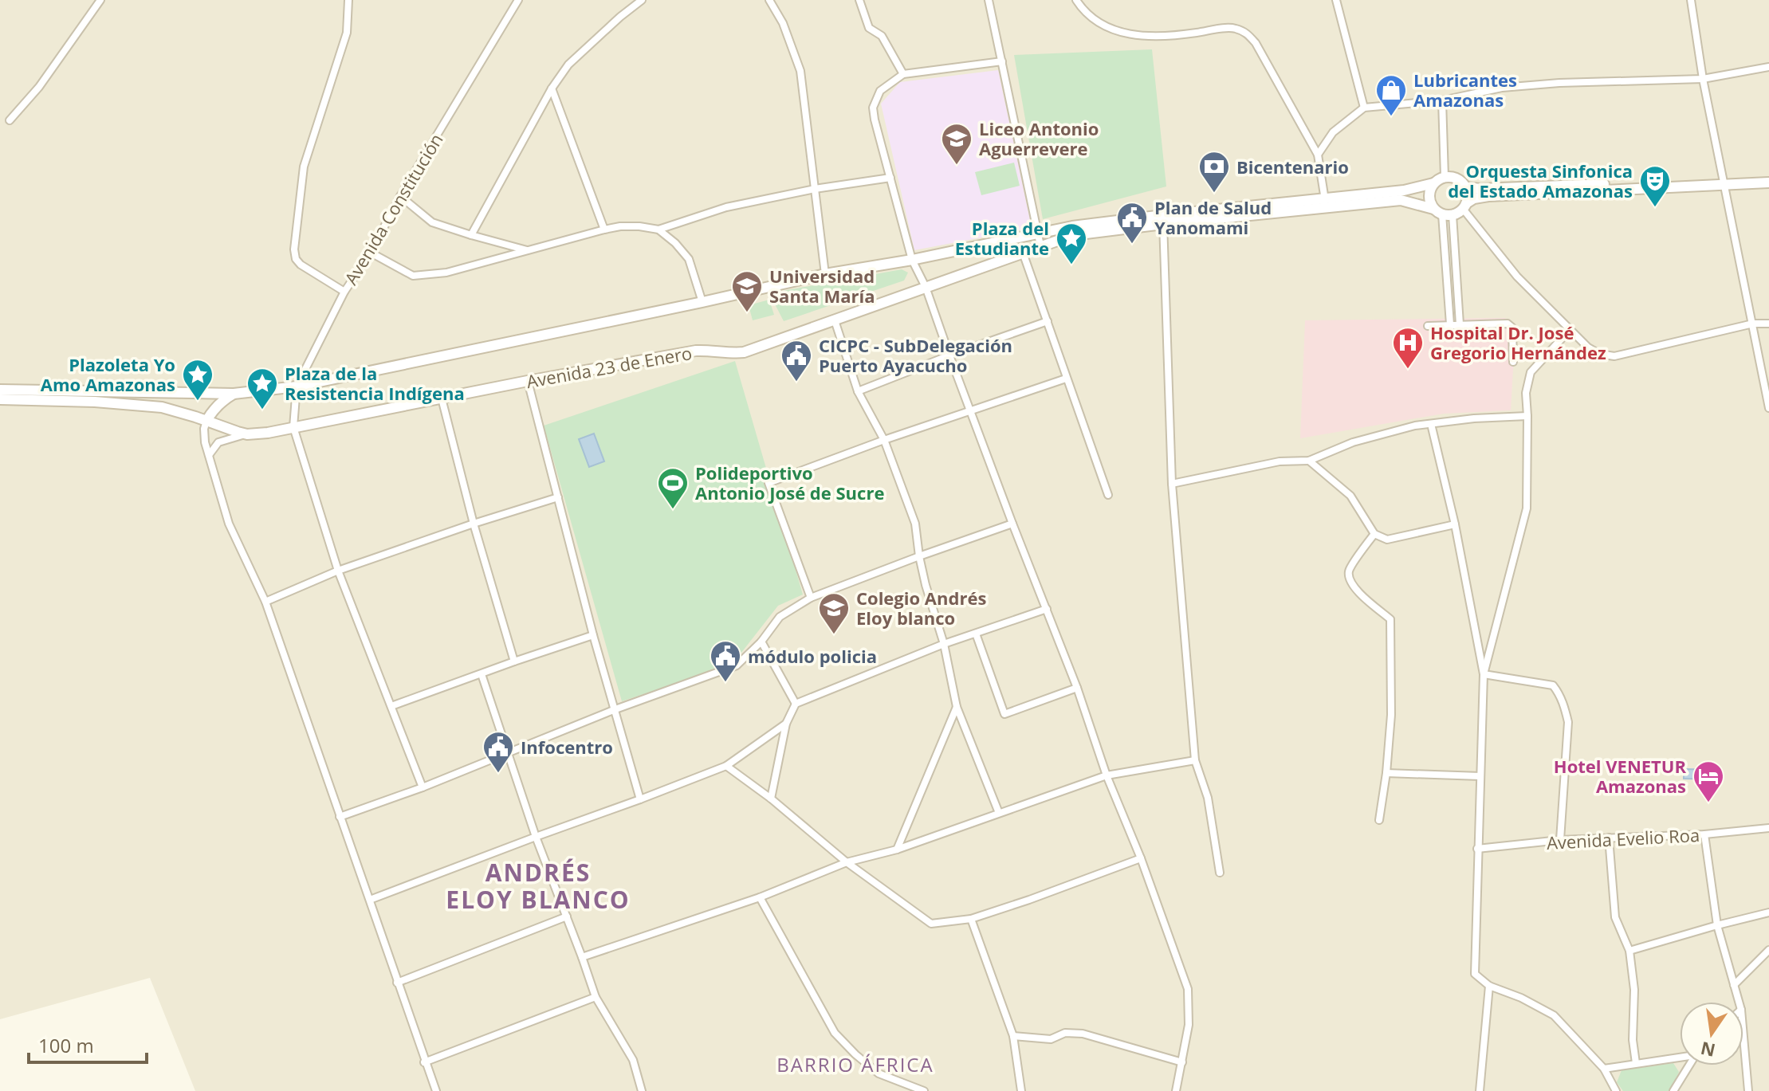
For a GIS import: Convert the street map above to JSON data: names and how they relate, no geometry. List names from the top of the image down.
{
  "streets": {
    "main road": ["Avenida 23 de Enero"],
    "street": ["Avenida Constitución", "Avenida Evelio Roa"]
  },
  "crossings": [
    ["Avenida Constitución", "Avenida 23 de Enero"]
  ],
  "districts": ["ANDRÉS ELOY BLANCO", "BARRIO ÁFRICA"],
  "places": {
    "shop": ["Lubricantes Amazonas"],
    "school or university": ["Liceo Antonio Aguerrevere", "Universidad Santa María", "Colegio Andrés Eloy blanco"],
    "bank": ["Bicentenario"],
    "theatre": ["Orquesta Sinfonica del Estado Amazonas"],
    "public building": [
      "Plan de Salud Yanomami",
      "CICPC - SubDelegación Puerto Ayacucho",
      "módulo policia",
      "Infocentro"
    ],
    "place": ["Plaza del Estudiante", "Plazoleta Yo Amo Amazonas", "Plaza de la Resistencia Indígena"],
    "hospital": ["Hospital Dr. José Gregorio Hernández"],
    "sports": ["Polideportivo Antonio José de Sucre"],
    "hotel": ["Hotel VENETUR Amazonas"]
  },
  "scale_bar": "100 m",
  "north": "bottom"
}
